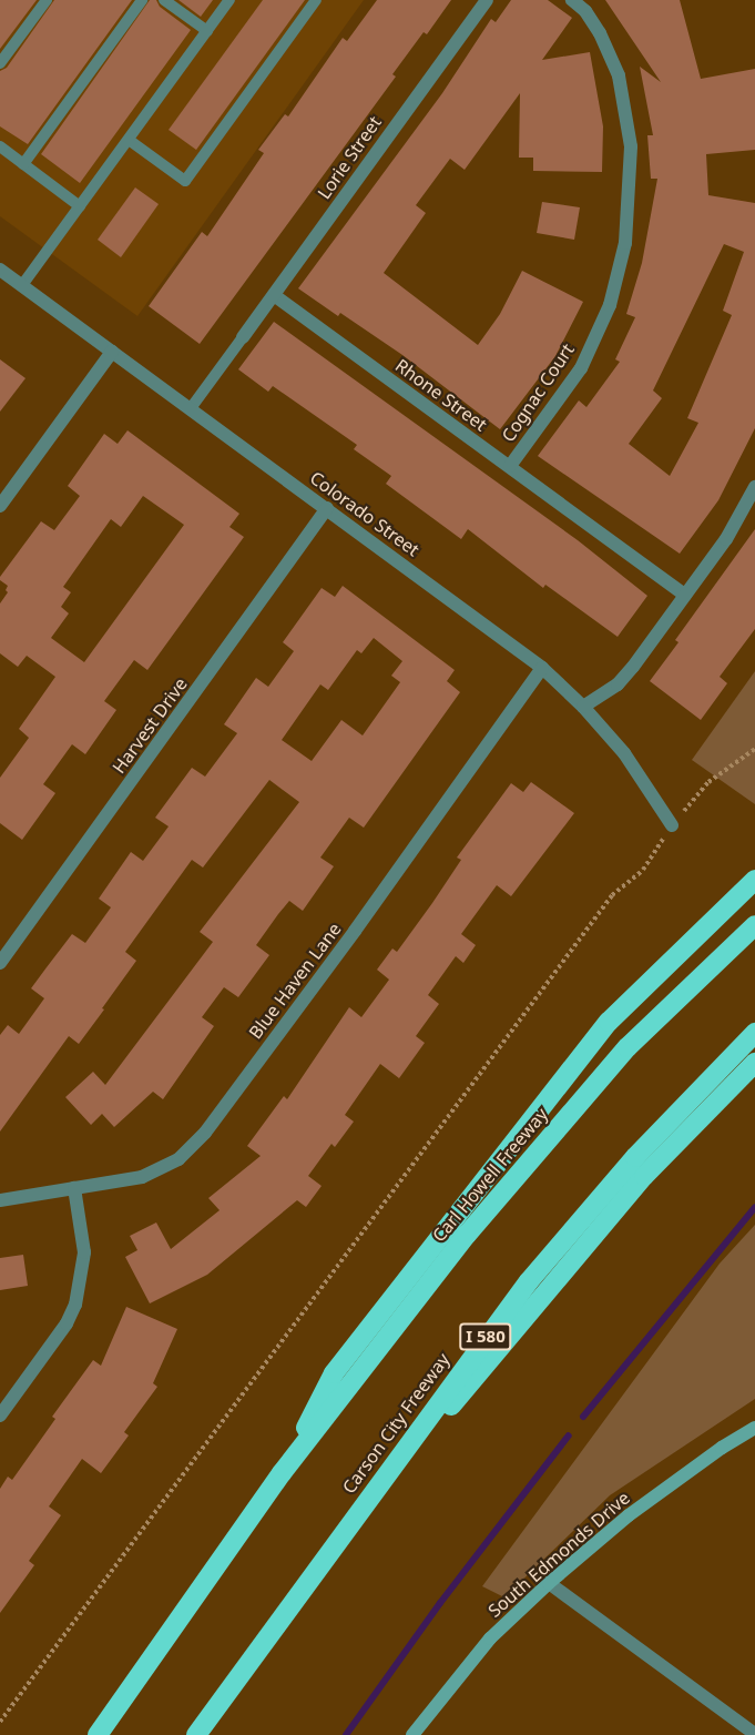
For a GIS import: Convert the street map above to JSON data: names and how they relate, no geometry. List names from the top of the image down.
{
  "streets": {
    "highway": ["Carl Howell Freeway", "I 580", "Carson City Freeway"],
    "street": [
      "Lorie Street",
      "Cognac Court",
      "Rhone Street",
      "Colorado Street",
      "Harvest Drive",
      "Blue Haven Lane",
      "South Edmonds Drive"
    ]
  },
  "crossings": [
    ["Lorie Street", "Rhone Street"],
    ["Cognac Court", "Rhone Street"],
    ["Colorado Street", "Harvest Drive"],
    ["Colorado Street", "Blue Haven Lane"]
  ]
}
